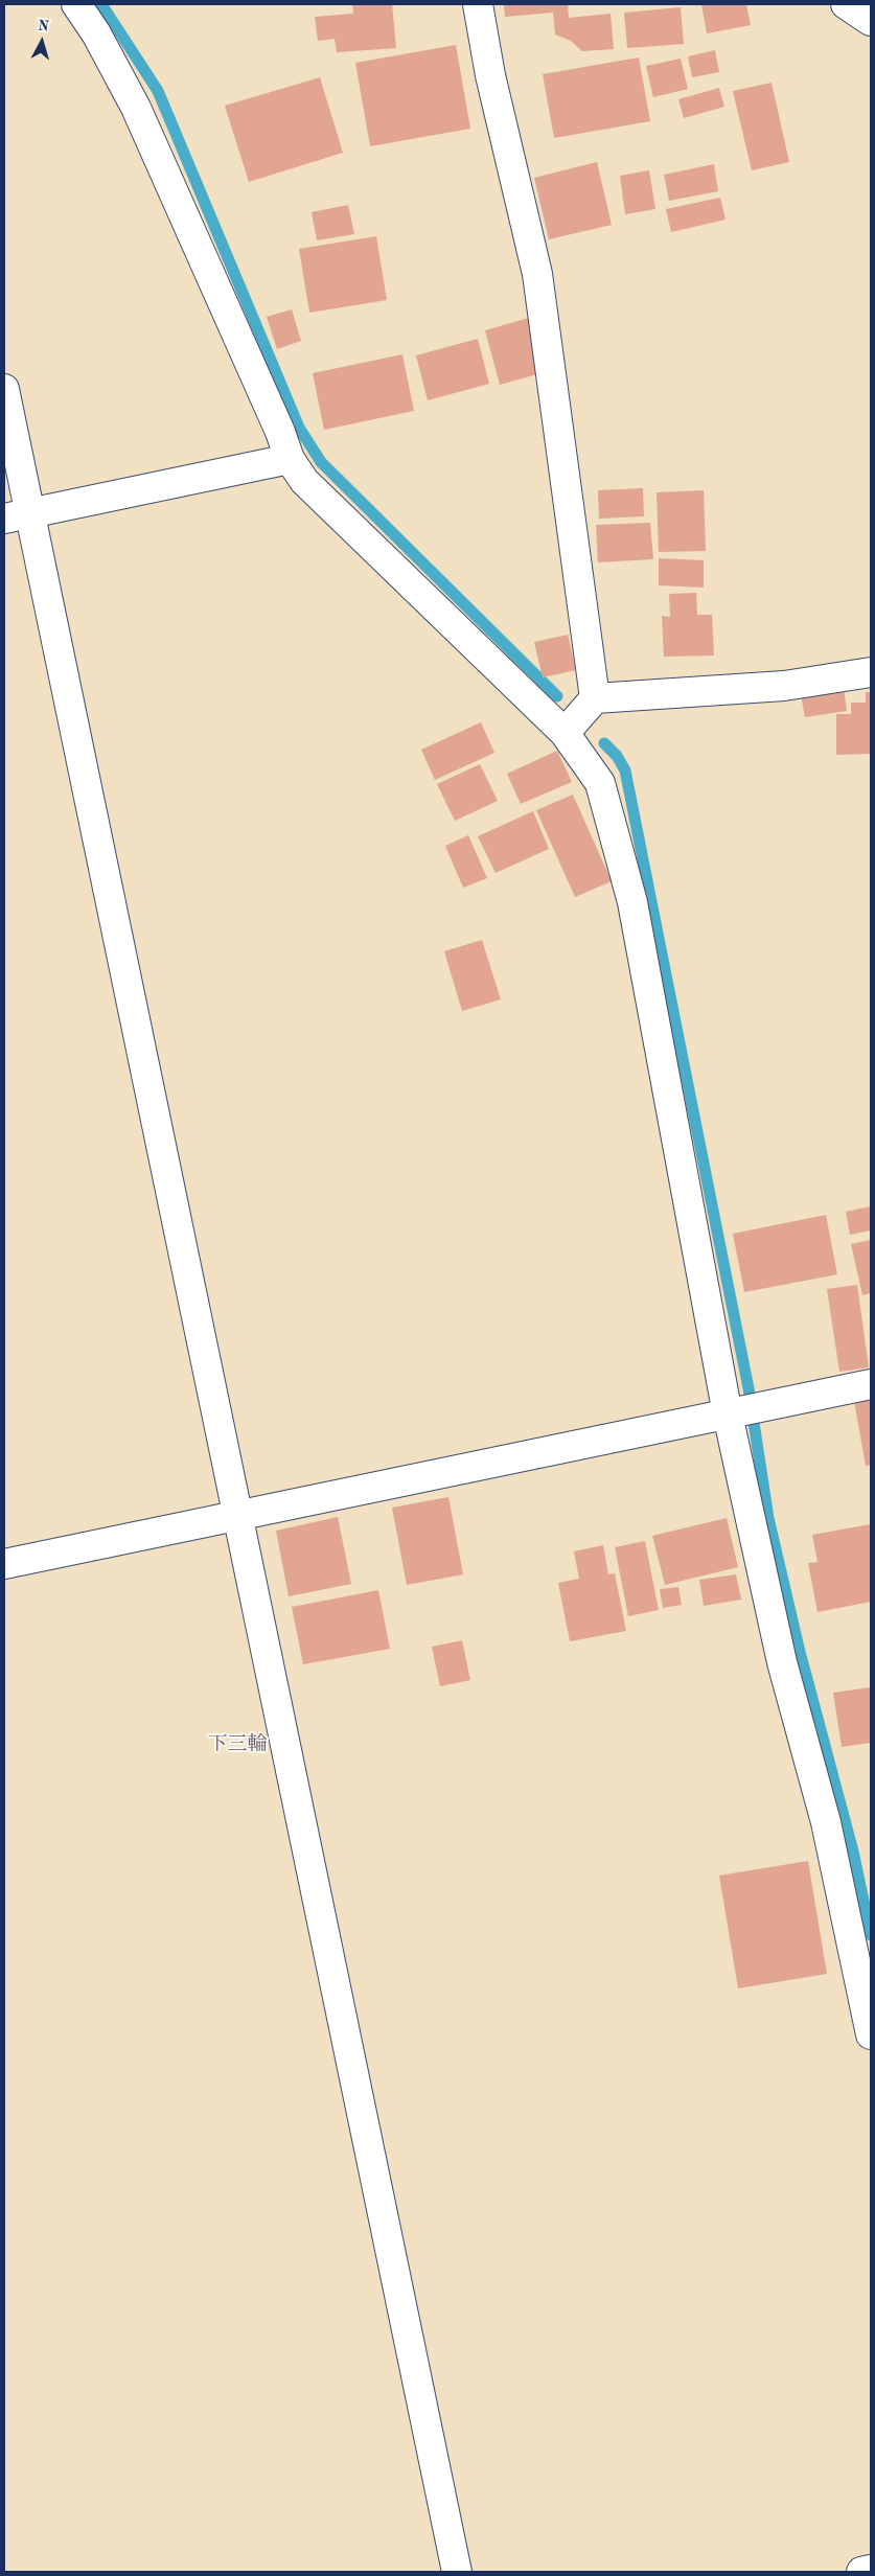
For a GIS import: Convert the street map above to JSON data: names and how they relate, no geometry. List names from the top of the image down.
{
  "districts": ["下三輪"],
  "north": "top"
}
